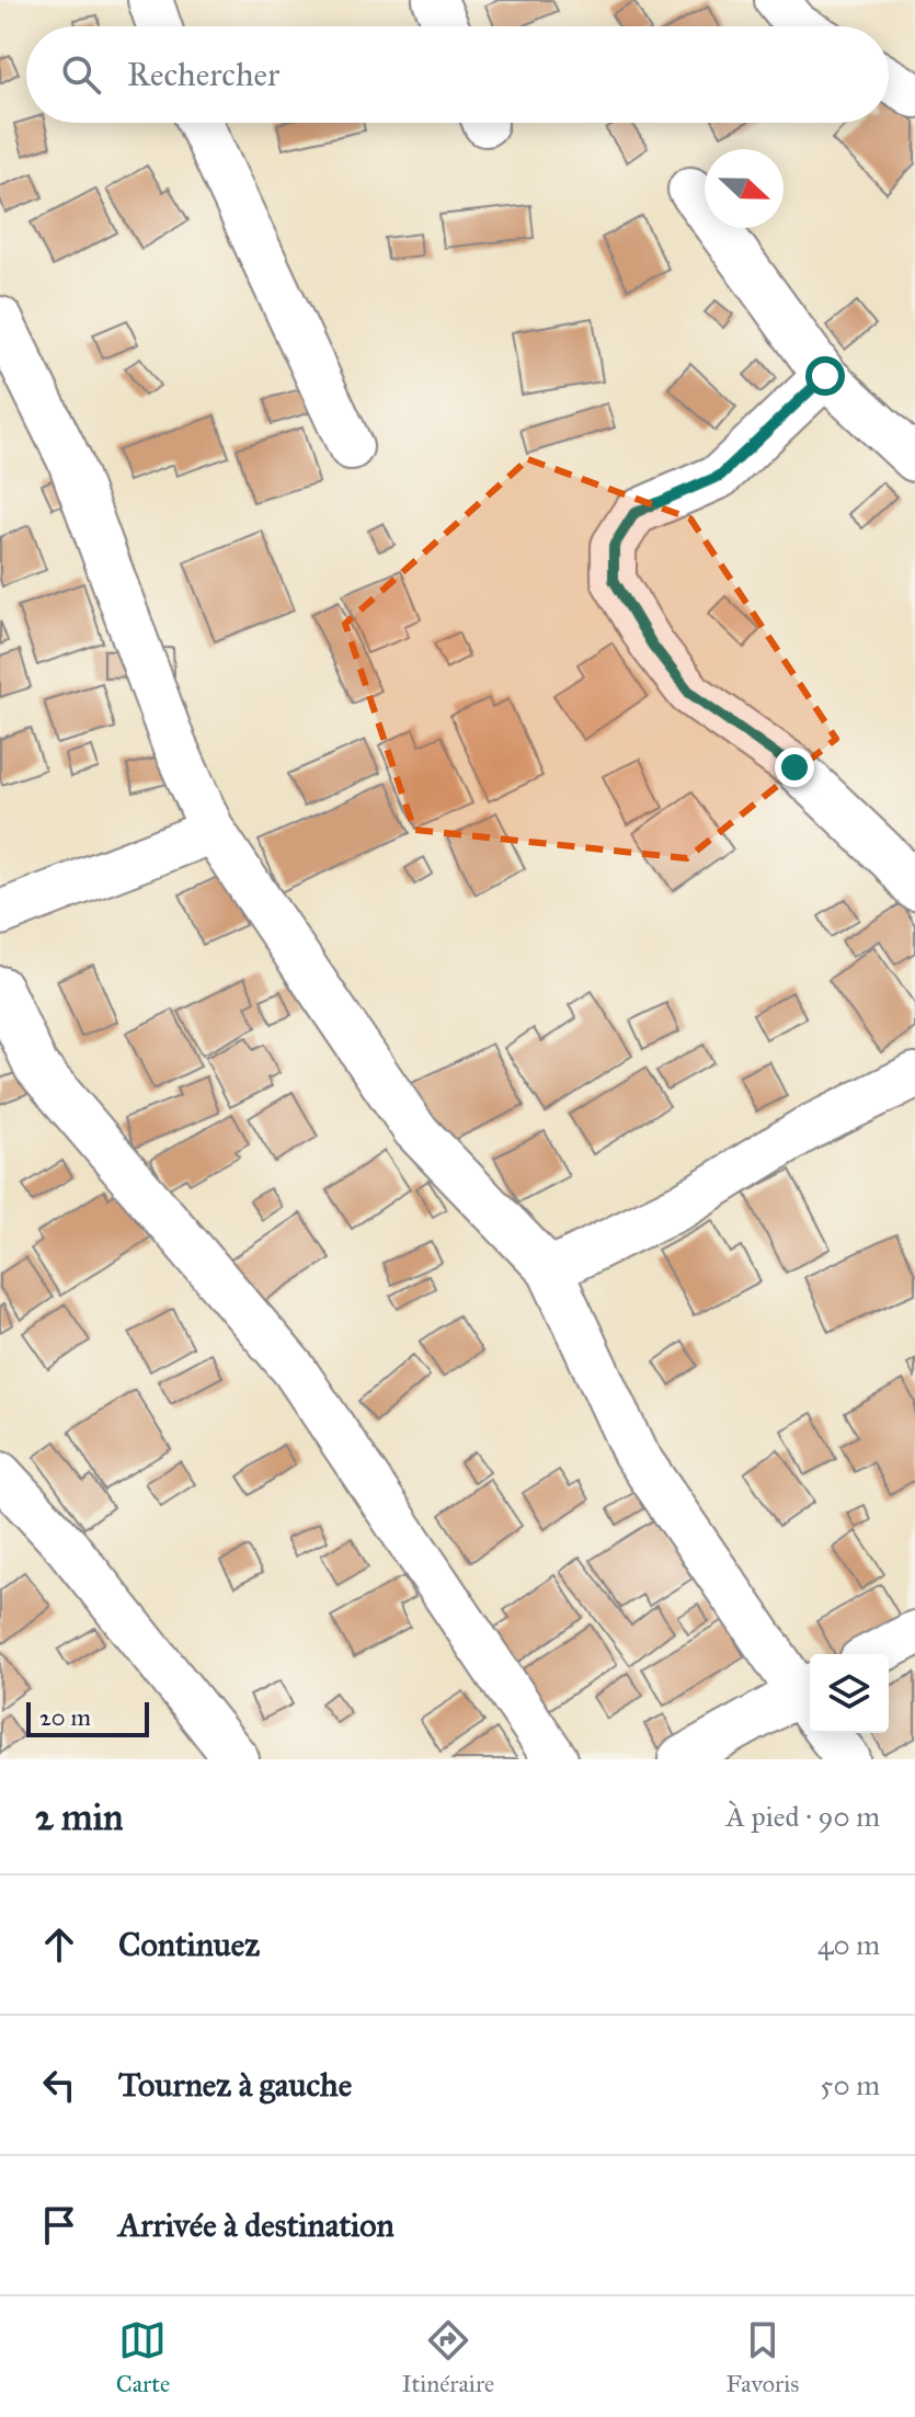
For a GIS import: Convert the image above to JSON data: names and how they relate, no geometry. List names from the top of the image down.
{
  "scale_bar": "20 m",
  "north": "right",
  "page": {
    "search": "Rechercher",
    "scale": "20 m",
    "heading": ["2 min", "À pied · 90 m"],
    "list": [
      ["Continuez", "40 m"],
      ["Tournez à gauche", "50 m"],
      "Arrivée à destination"
    ],
    "nav": ["Carte", "Itinéraire", "Favoris"]
  }
}
